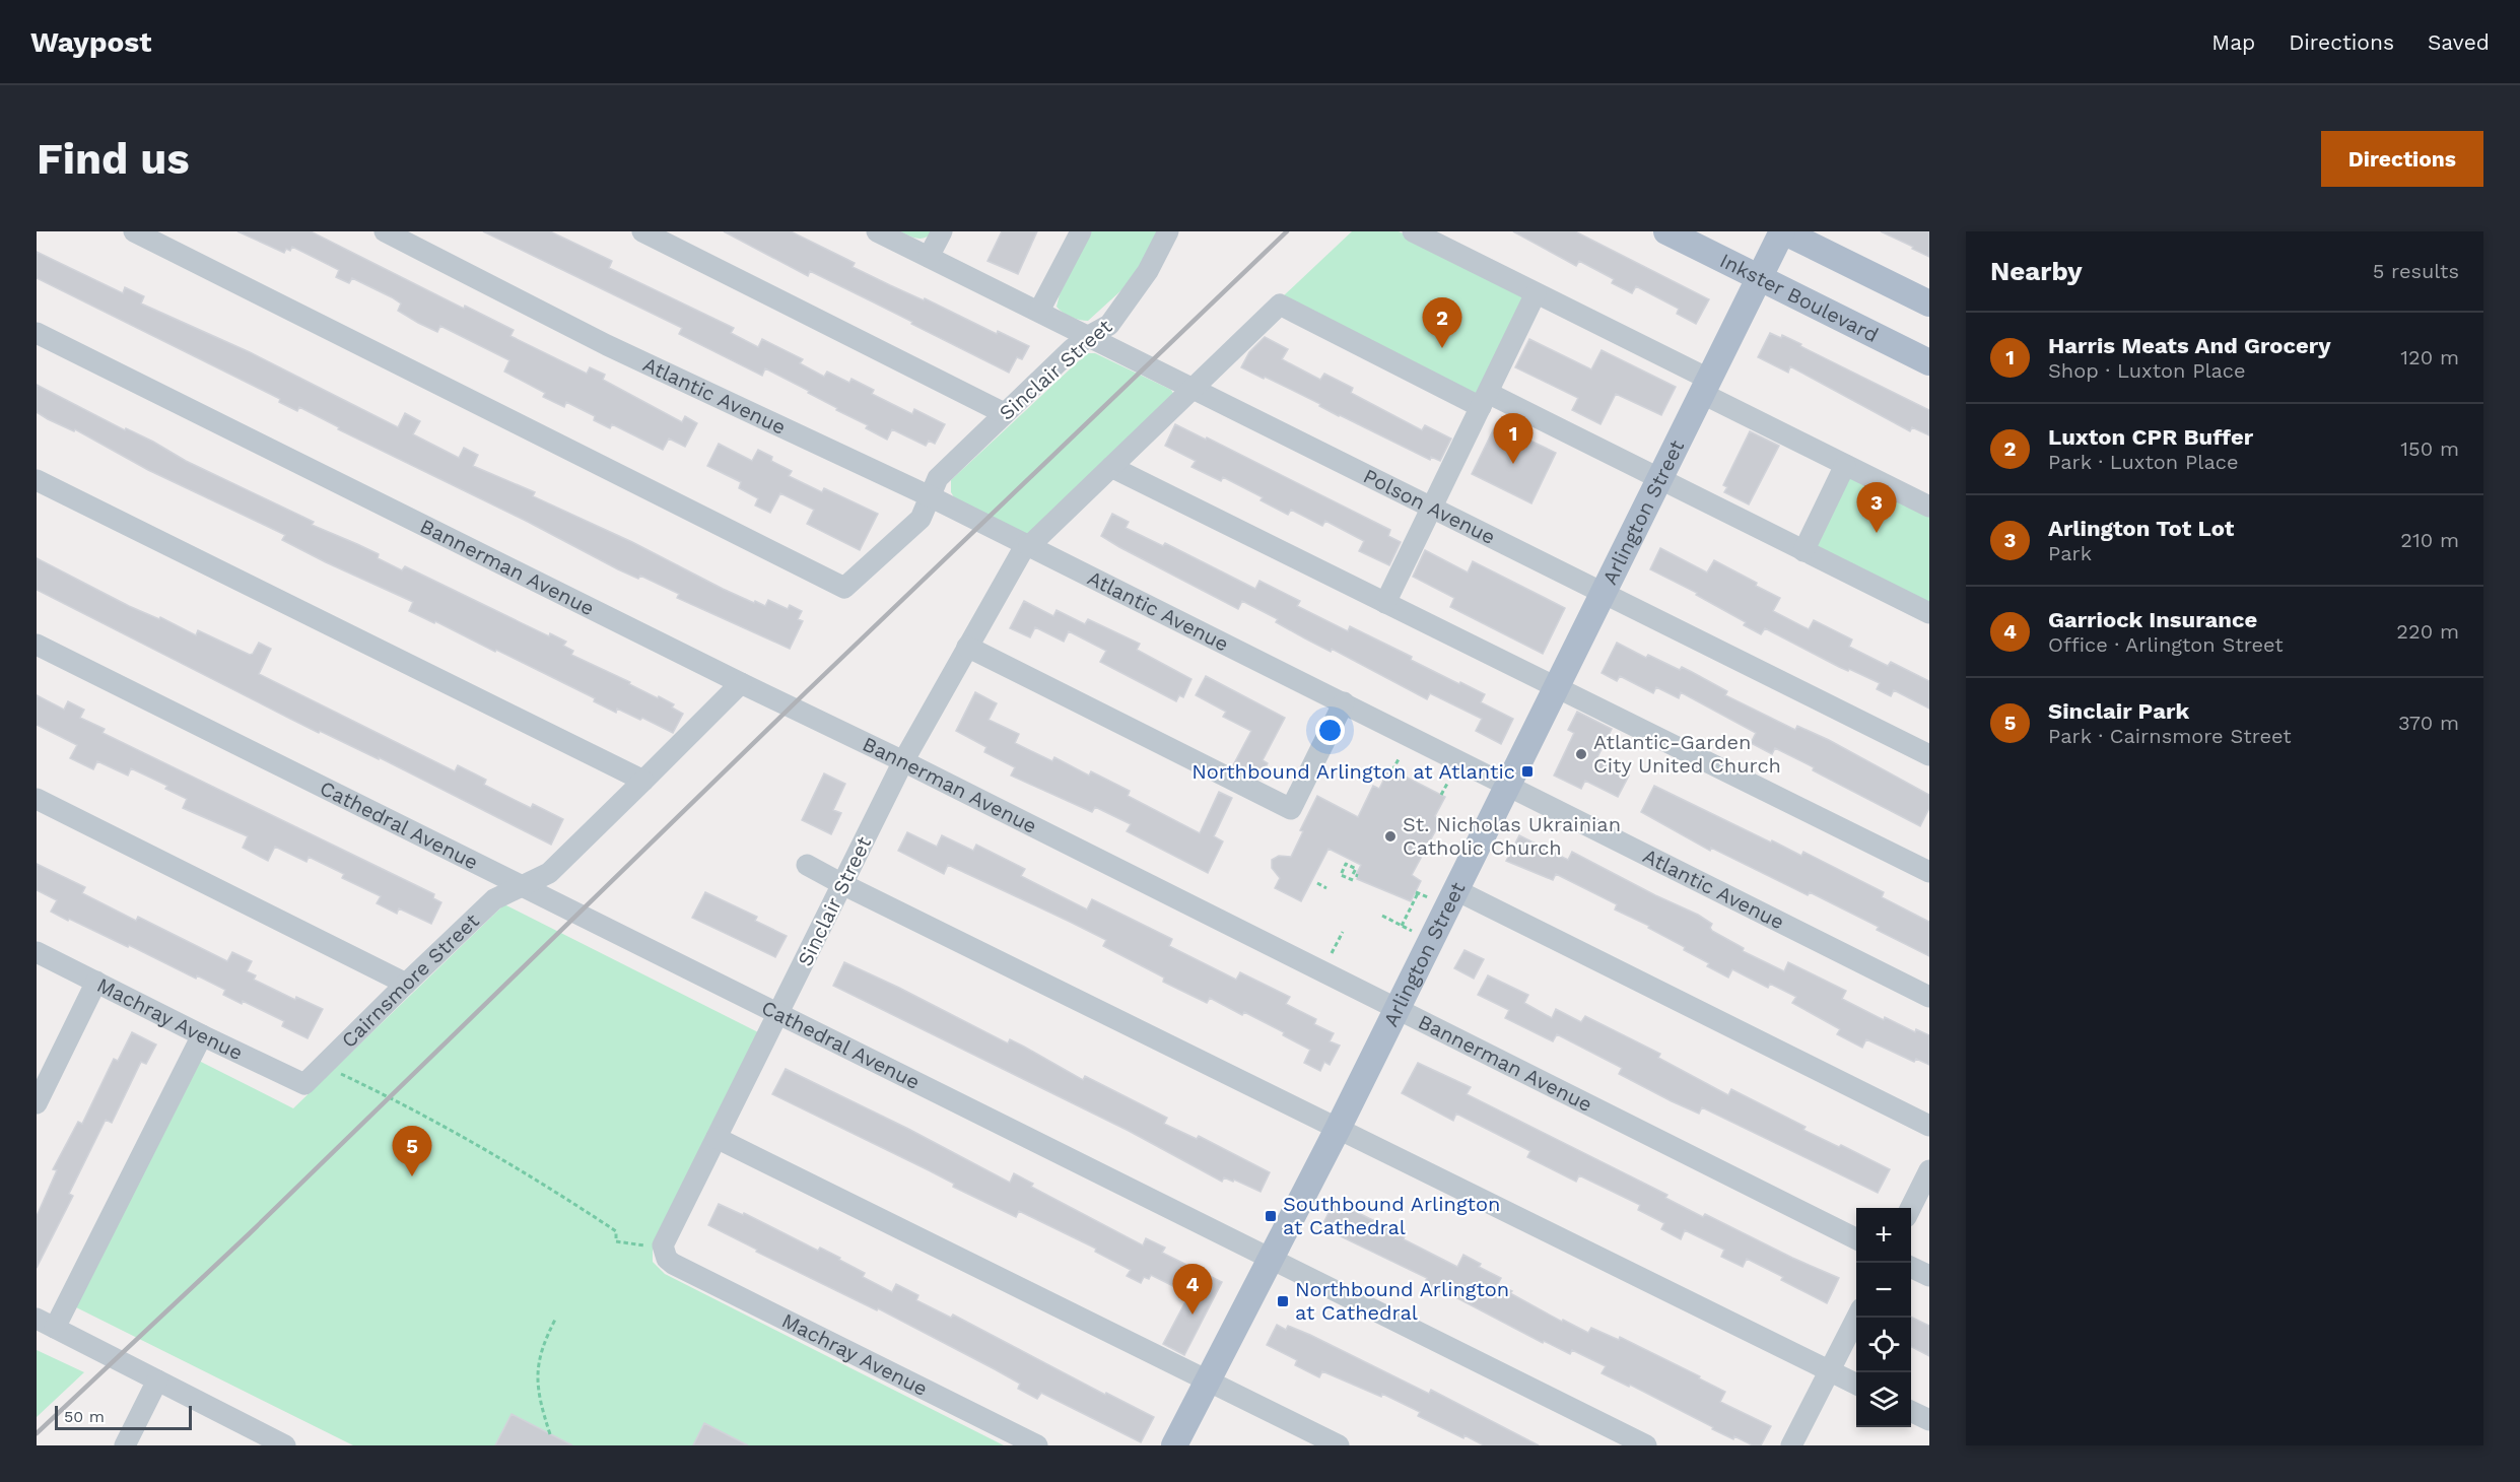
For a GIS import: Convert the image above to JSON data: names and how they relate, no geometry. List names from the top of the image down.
{
  "streets": {
    "main road": ["Inkster Boulevard", "Arlington Street"],
    "street": [
      "Sinclair Street",
      "Atlantic Avenue",
      "Polson Avenue",
      "Bannerman Avenue",
      "Cathedral Avenue",
      "Cairnsmore Street",
      "Machray Avenue"
    ]
  },
  "crossings": [
    ["Inkster Boulevard", "Arlington Street"],
    ["Sinclair Street", "Atlantic Avenue"],
    ["Sinclair Street", "Polson Avenue"],
    ["Sinclair Street", "Bannerman Avenue"],
    ["Sinclair Street", "Cathedral Avenue"],
    ["Sinclair Street", "Machray Avenue"],
    ["Atlantic Avenue", "Arlington Street"],
    ["Polson Avenue", "Arlington Street"],
    ["Arlington Street", "Bannerman Avenue"],
    ["Arlington Street", "Cathedral Avenue"],
    ["Bannerman Avenue", "Cairnsmore Street"],
    ["Cathedral Avenue", "Cairnsmore Street"],
    ["Cairnsmore Street", "Machray Avenue"]
  ],
  "places": {
    "other": ["Atlantic-Garden City United Church", "St. Nicholas Ukrainian Catholic Church"],
    "transit": ["Northbound Arlington at Atlantic", "Southbound Arlington at Cathedral", "Northbound Arlington at Cathedral"]
  },
  "scale_bar": "50 m",
  "page": {
    "header": "Waypost",
    "nav": ["Map", "Directions", "Saved"],
    "buttons": "Directions",
    "title": "Find us",
    "heading": ["Nearby", "5 results"],
    "pins": [
      "2",
      "1",
      "3",
      "5",
      "4"
    ],
    "list": [
      {
        "mark": "1",
        "name": "Harris Meats And Grocery",
        "note": "Shop · Luxton Place",
        "value": "120 m"
      },
      {
        "mark": "2",
        "name": "Luxton CPR Buffer",
        "note": "Park · Luxton Place",
        "value": "150 m"
      },
      {
        "mark": "3",
        "name": "Arlington Tot Lot",
        "note": "Park",
        "value": "210 m"
      },
      {
        "mark": "4",
        "name": "Garriock Insurance",
        "note": "Office · Arlington Street",
        "value": "220 m"
      },
      {
        "mark": "5",
        "name": "Sinclair Park",
        "note": "Park · Cairnsmore Street",
        "value": "370 m"
      }
    ],
    "map_buttons": ["+", "−"],
    "scale": "50 m"
  }
}
